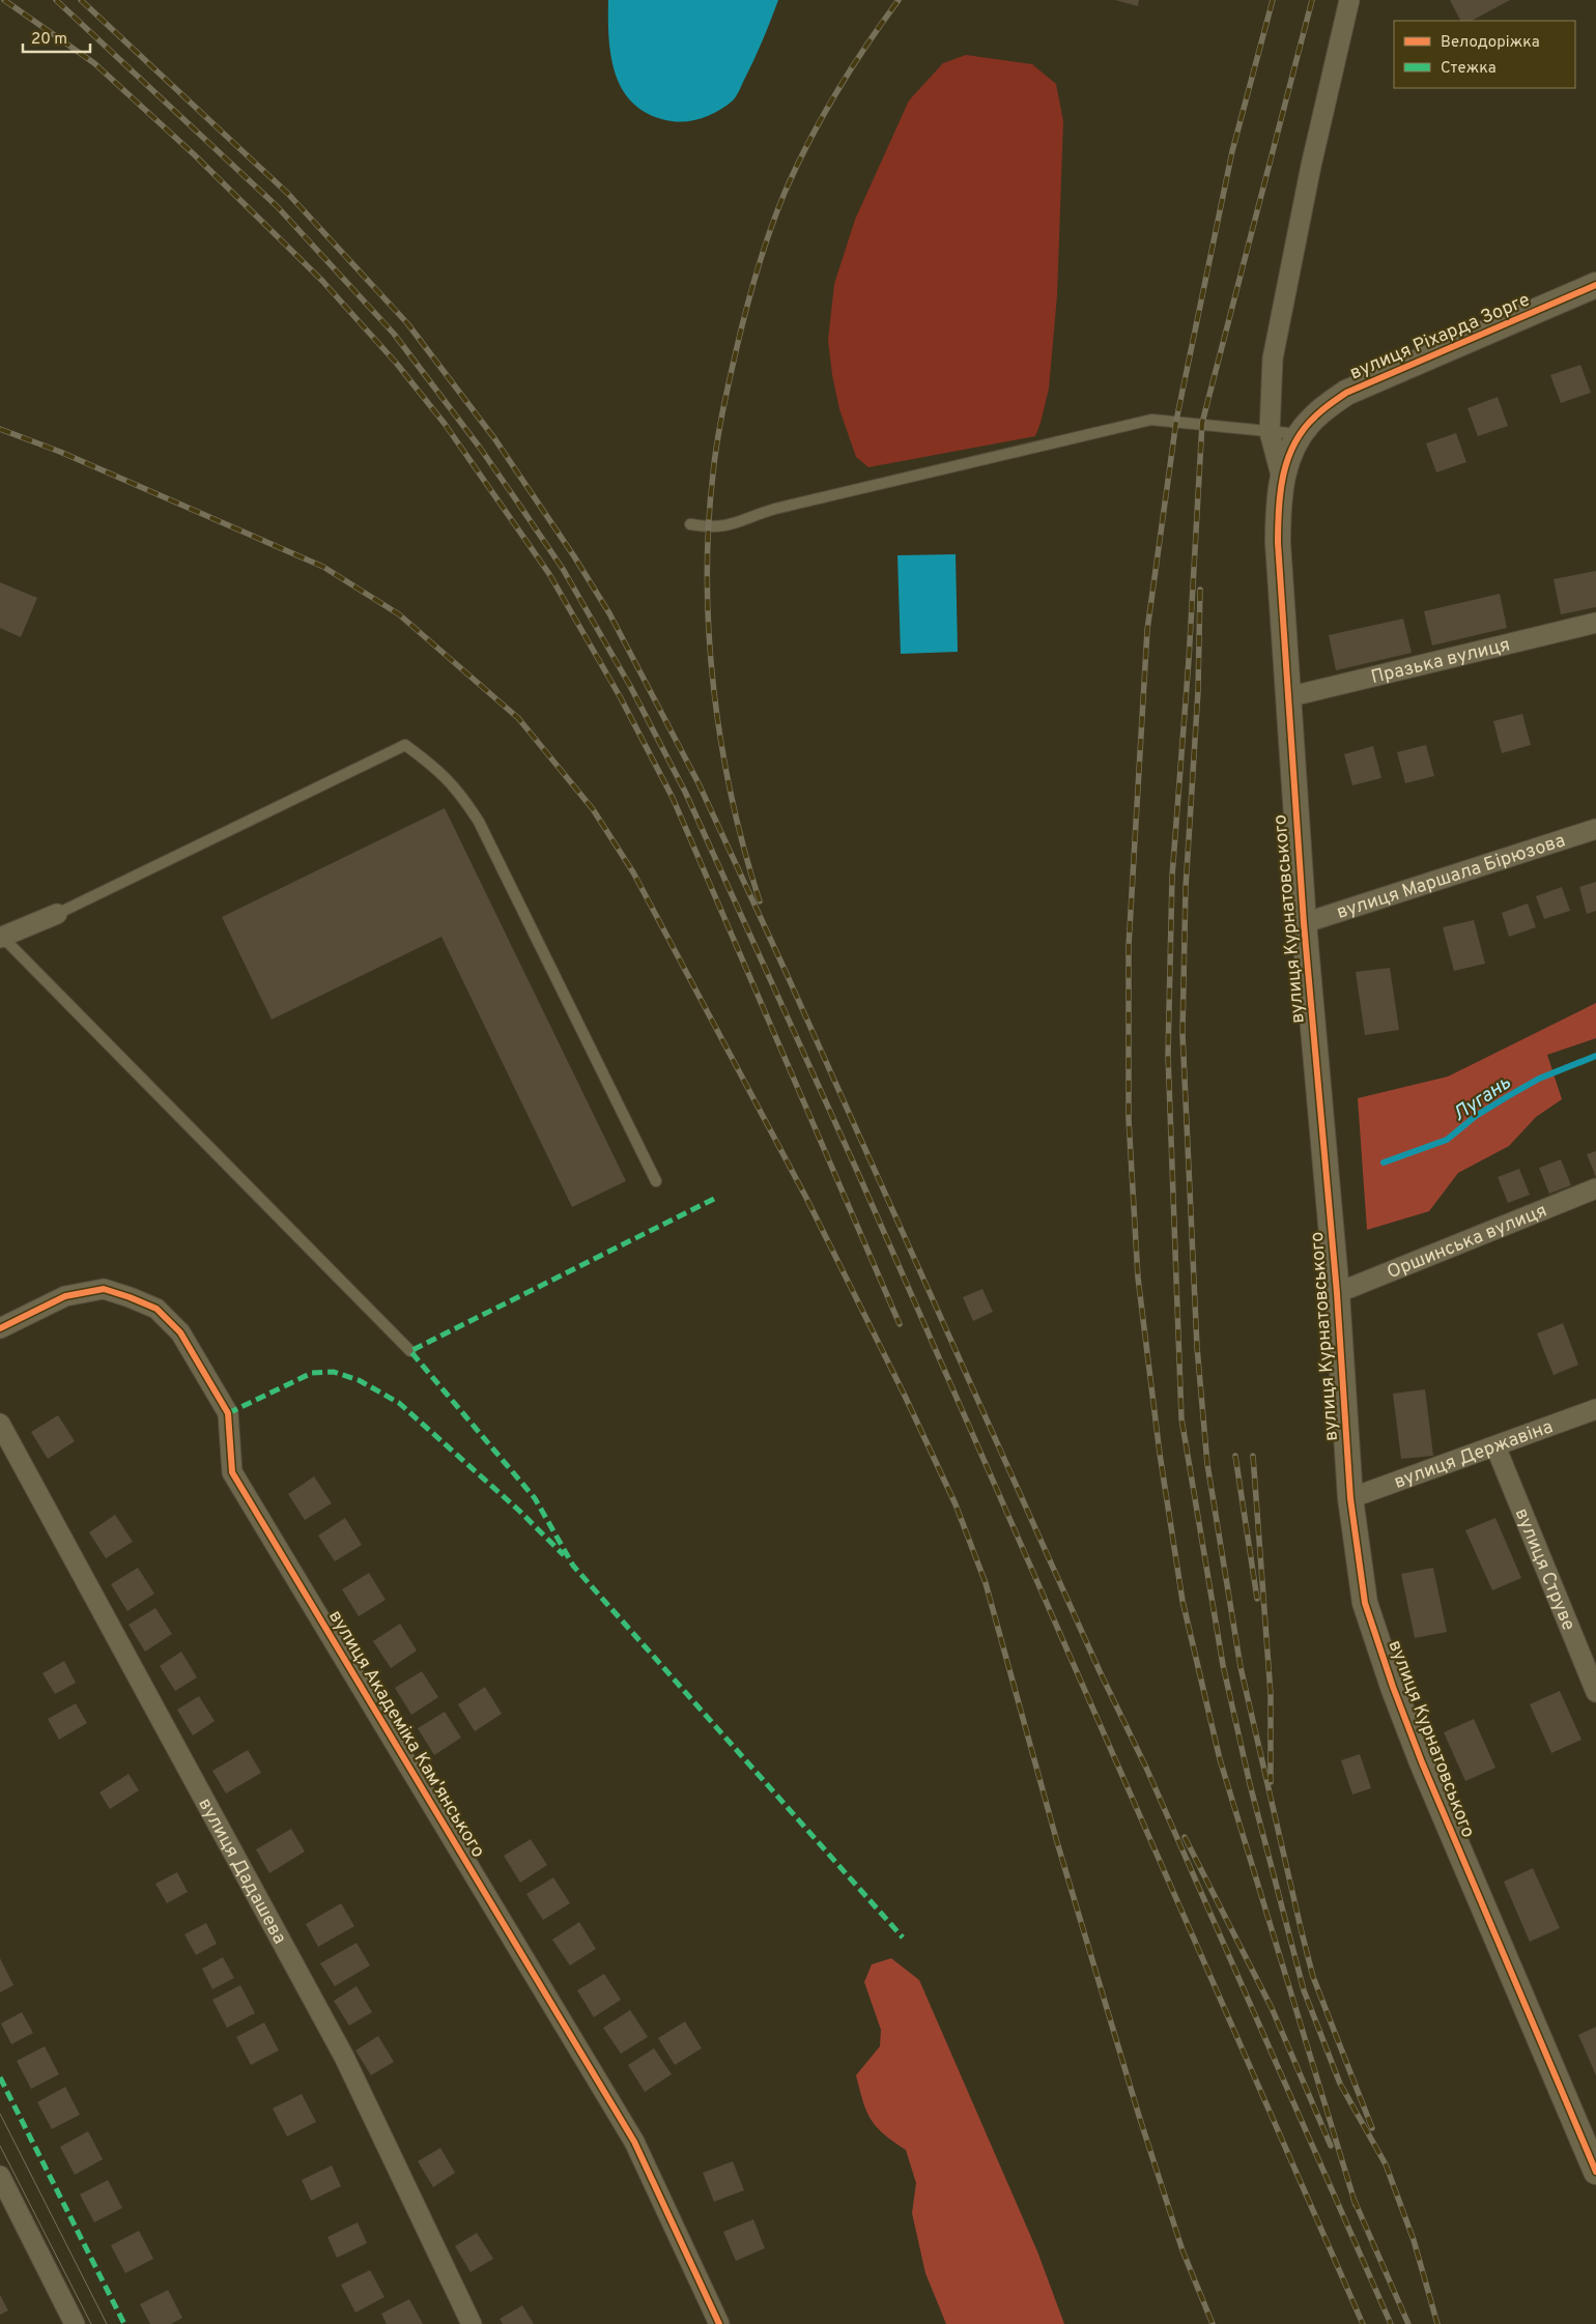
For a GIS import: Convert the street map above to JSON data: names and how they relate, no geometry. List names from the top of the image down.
{
  "streets": {
    "street": [
      "вулиця Ріхарда Зорге",
      "Празька вулиця",
      "вулиця Маршала Бірюзова",
      "вулиця Курнатовського",
      "Оршинська вулиця",
      "вулиця Державіна",
      "вулиця Струве",
      "вулиця Академіка Кам'янського",
      "вулиця Дадашева"
    ]
  },
  "crossings": [
    ["вулиця Ріхарда Зорге", "вулиця Курнатовського"],
    ["Празька вулиця", "вулиця Курнатовського"],
    ["вулиця Маршала Бірюзова", "вулиця Курнатовського"],
    ["вулиця Курнатовського", "Оршинська вулиця"],
    ["вулиця Курнатовського", "вулиця Державіна"],
    ["вулиця Державіна", "вулиця Струве"]
  ],
  "water": ["Лугань"],
  "legend": ["Велодоріжка", "Стежка"],
  "scale_bar": "20 m"
}
